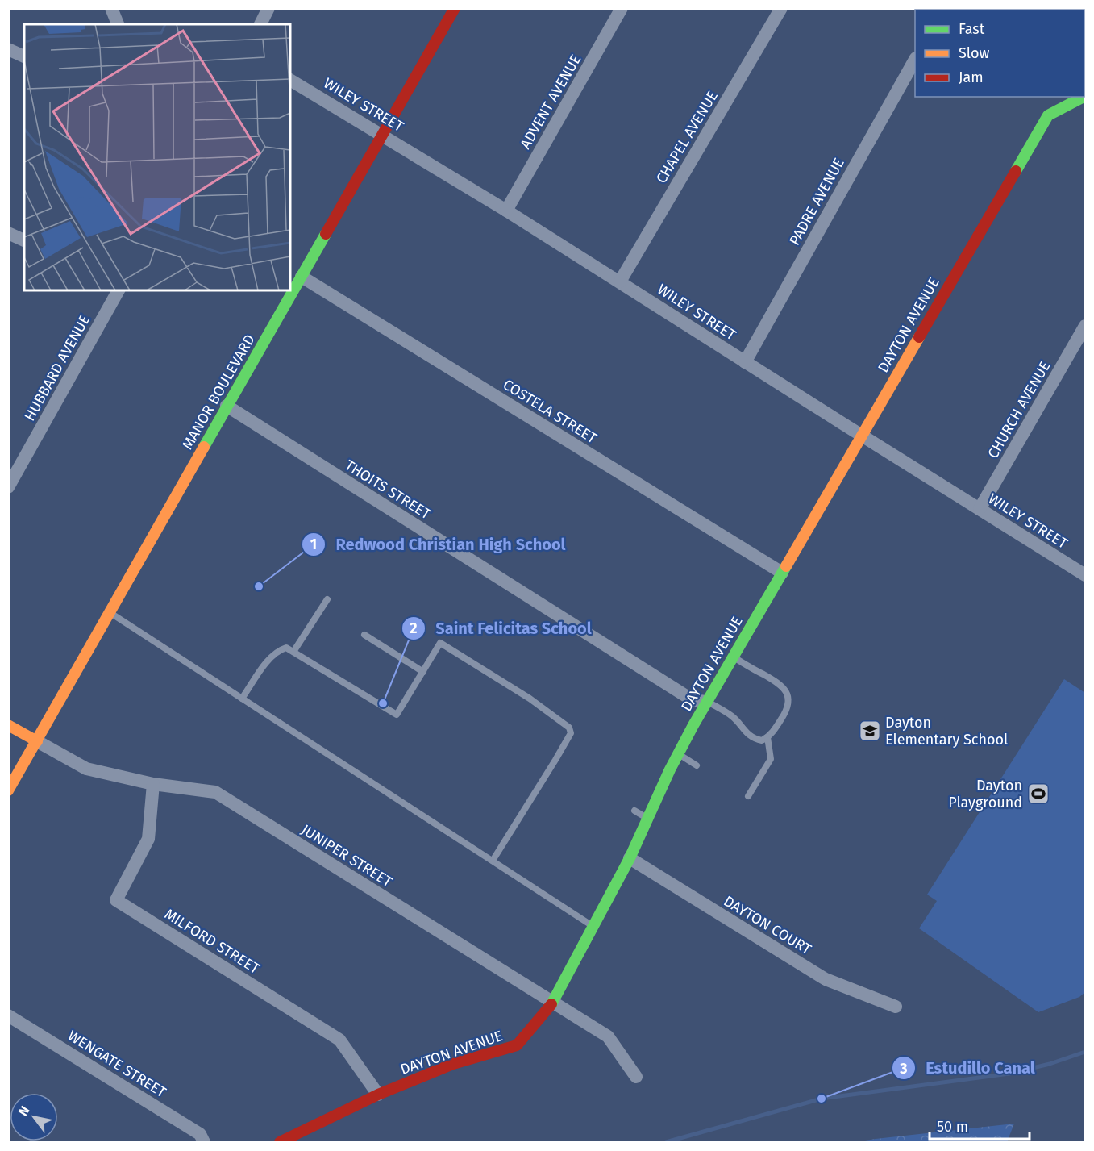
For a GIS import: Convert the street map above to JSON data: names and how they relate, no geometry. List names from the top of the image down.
{
  "streets": {
    "street": [
      "ADVENT AVENUE",
      "WILEY STREET",
      "CHAPEL AVENUE",
      "PADRE AVENUE",
      "DAYTON AVENUE",
      "HUBBARD AVENUE",
      "MANOR BOULEVARD",
      "CHURCH AVENUE",
      "COSTELA STREET",
      "THOITS STREET",
      "JUNIPER STREET",
      "DAYTON COURT",
      "MILFORD STREET",
      "WENGATE STREET"
    ]
  },
  "crossings": [
    ["ADVENT AVENUE", "WILEY STREET"],
    ["WILEY STREET", "CHAPEL AVENUE"],
    ["WILEY STREET", "PADRE AVENUE"],
    ["WILEY STREET", "DAYTON AVENUE"],
    ["WILEY STREET", "MANOR BOULEVARD"],
    ["WILEY STREET", "CHURCH AVENUE"],
    ["DAYTON AVENUE", "COSTELA STREET"],
    ["DAYTON AVENUE", "THOITS STREET"],
    ["DAYTON AVENUE", "JUNIPER STREET"],
    ["DAYTON AVENUE", "DAYTON COURT"],
    ["DAYTON AVENUE", "MILFORD STREET"],
    ["MANOR BOULEVARD", "COSTELA STREET"],
    ["MANOR BOULEVARD", "THOITS STREET"],
    ["MANOR BOULEVARD", "JUNIPER STREET"],
    ["JUNIPER STREET", "MILFORD STREET"]
  ],
  "places": {
    "other": ["Redwood Christian High School", "Saint Felicitas School", "Estudillo Canal"],
    "school or university": ["Dayton Elementary School"],
    "sports": ["Dayton Playground"]
  },
  "legend": ["Fast", "Slow", "Jam"],
  "scale_bar": "50 m",
  "north": "top left"
}
